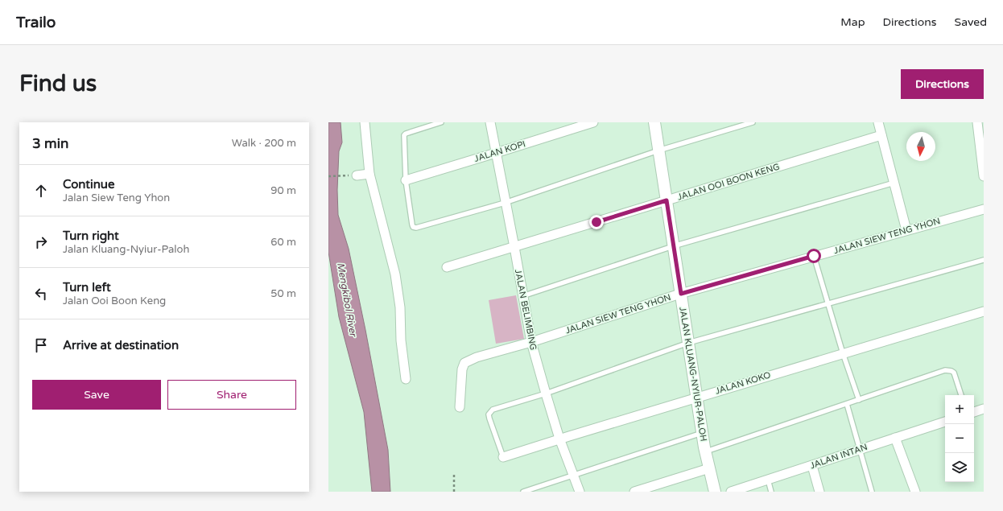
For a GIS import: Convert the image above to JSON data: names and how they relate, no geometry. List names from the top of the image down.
{
  "streets": {
    "street": [
      "JALAN KOPI",
      "JALAN OOI BOON KENG",
      "JALAN SIEW TENG YHON",
      "JALAN BELIMBING",
      "JALAN KLUANG-NYIUR-PALOH",
      "JALAN KOKO",
      "JALAN INTAN"
    ]
  },
  "crossings": [
    ["JALAN KOPI", "JALAN BELIMBING"],
    ["JALAN OOI BOON KENG", "JALAN BELIMBING"],
    ["JALAN OOI BOON KENG", "JALAN KLUANG-NYIUR-PALOH"],
    ["JALAN SIEW TENG YHON", "JALAN BELIMBING"],
    ["JALAN SIEW TENG YHON", "JALAN KLUANG-NYIUR-PALOH"],
    ["JALAN BELIMBING", "JALAN KOKO"],
    ["JALAN KLUANG-NYIUR-PALOH", "JALAN KOKO"]
  ],
  "water": ["Mengkibol River"],
  "north": "bottom",
  "page": {
    "header": "Trailo",
    "nav": ["Map", "Directions", "Saved"],
    "buttons": [
      "Directions",
      ["Save", "Share"]
    ],
    "title": "Find us",
    "heading": ["3 min", "Walk · 200 m"],
    "list": [
      ["Continue", "Jalan Siew Teng Yhon", "90 m"],
      ["Turn right", "Jalan Kluang-Nyiur-Paloh", "60 m"],
      ["Turn left", "Jalan Ooi Boon Keng", "50 m"],
      "Arrive at destination"
    ],
    "map_buttons": ["+", "−"]
  }
}
